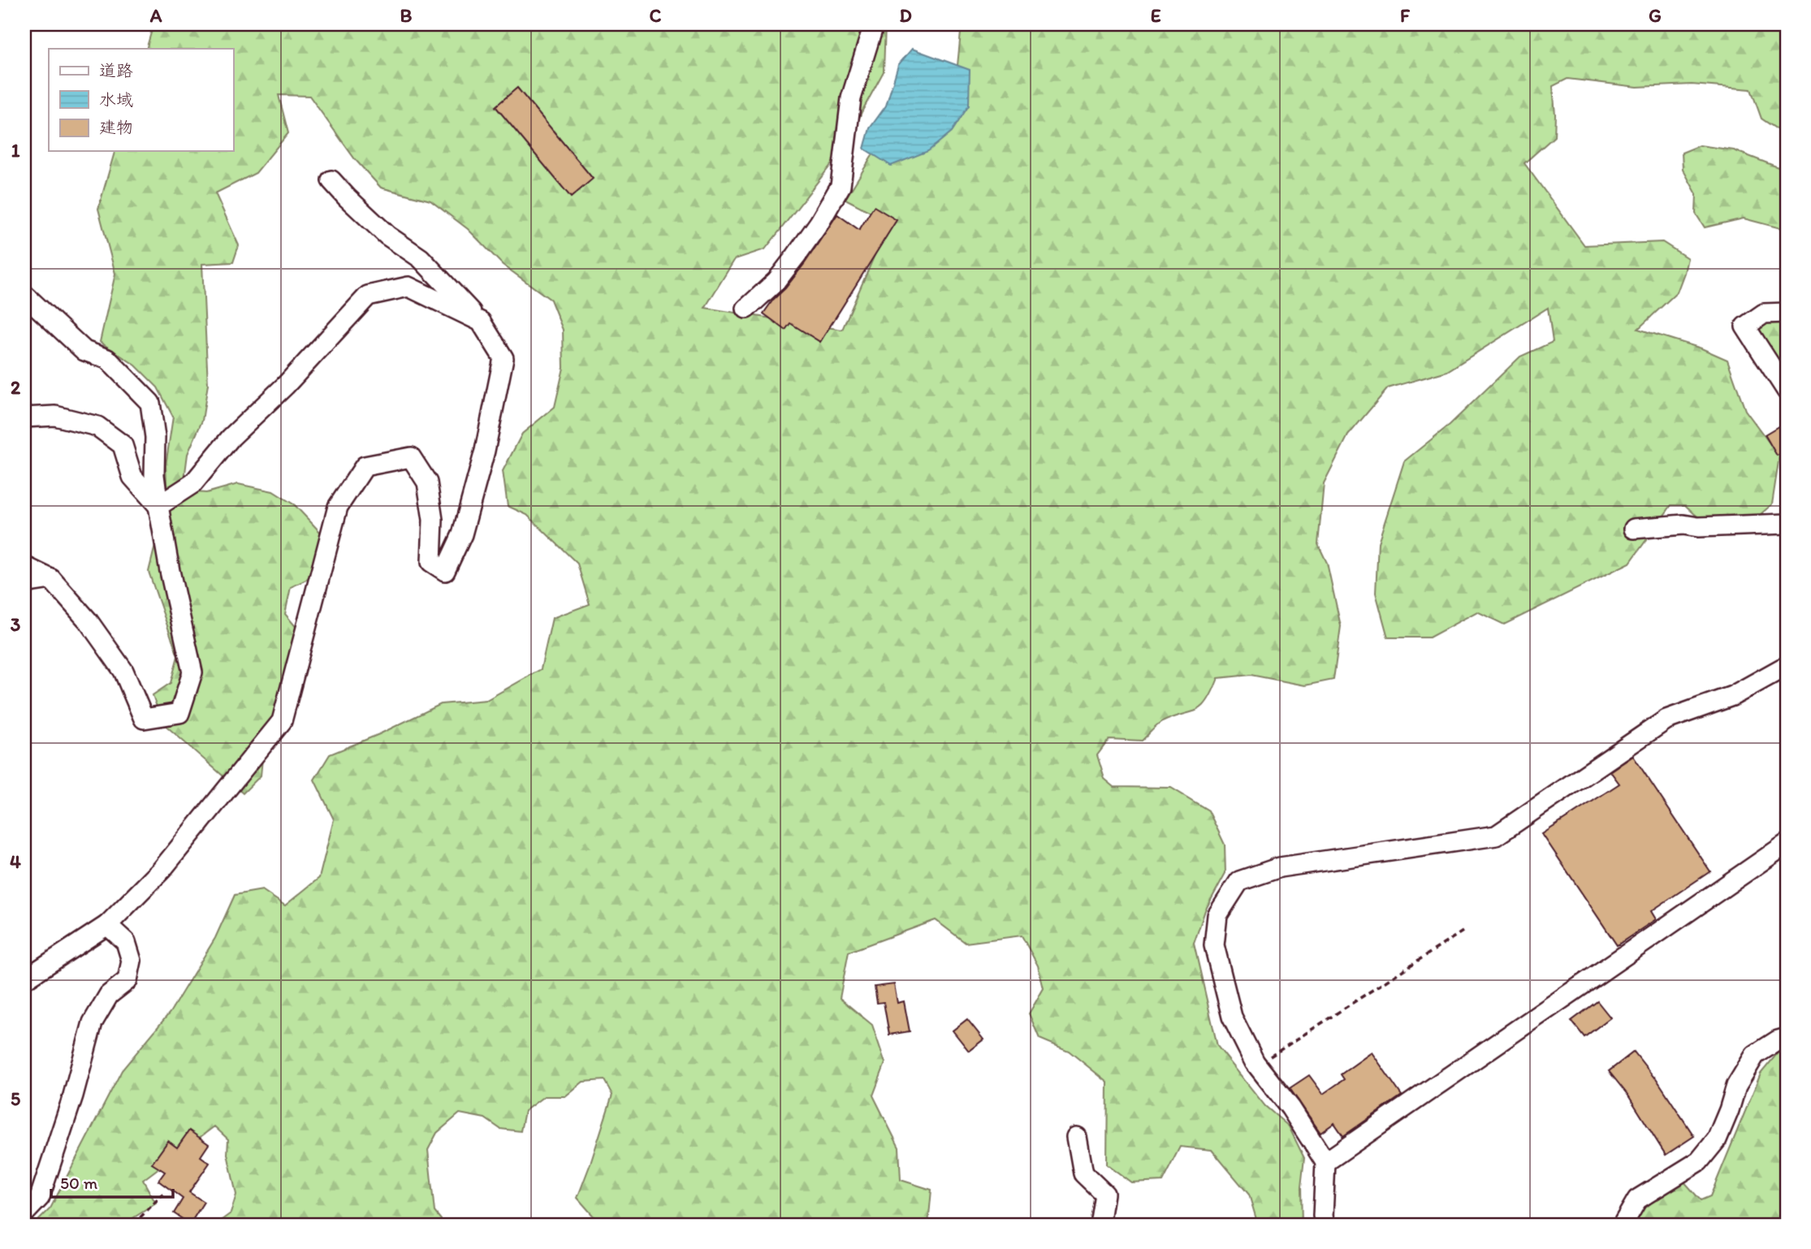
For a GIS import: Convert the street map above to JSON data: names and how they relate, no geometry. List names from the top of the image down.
{
  "legend": ["道路", "水域", "建物"],
  "scale_bar": "50 m",
  "grid": {
    "columns": [
      "A",
      "B",
      "C",
      "D",
      "E",
      "F",
      "G"
    ],
    "rows": [
      "1",
      "2",
      "3",
      "4",
      "5"
    ]
  }
}
